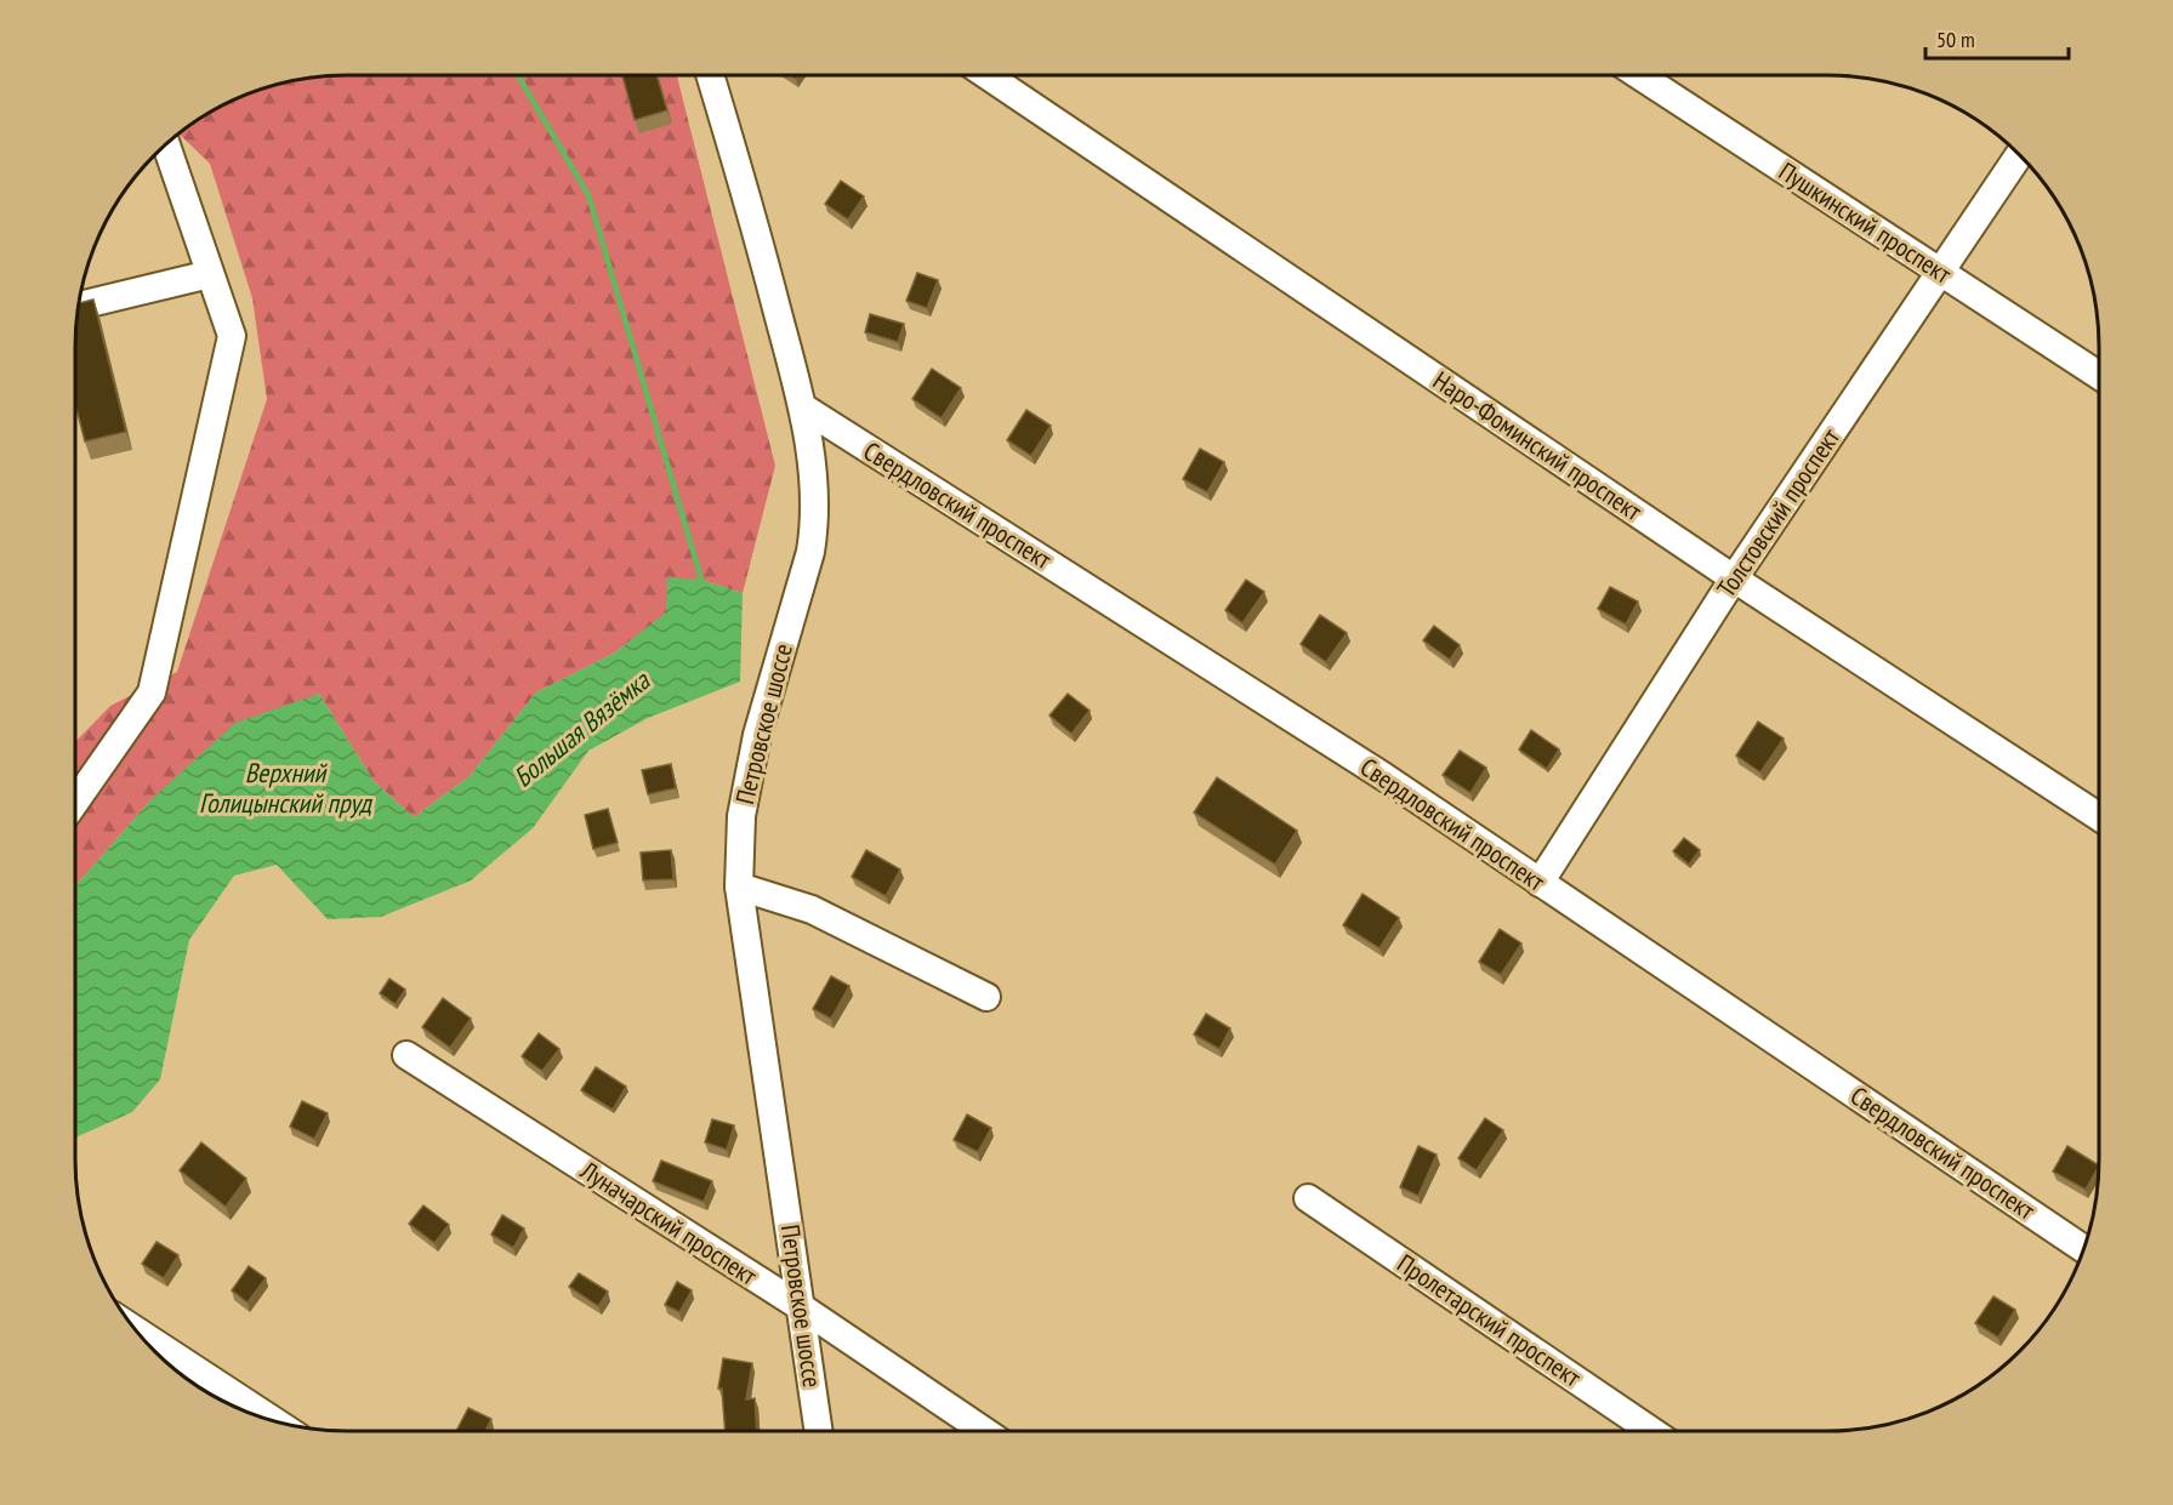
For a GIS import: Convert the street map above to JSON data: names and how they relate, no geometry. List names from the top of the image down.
{
  "streets": {
    "street": [
      "Пушкинский проспект",
      "Наро-Фоминский проспект",
      "Свердловский проспект",
      "Толстовский проспект",
      "Петровское шоссе",
      "Луначарский проспект",
      "Пролетарский проспект"
    ]
  },
  "crossings": [
    ["Пушкинский проспект", "Толстовский проспект"],
    ["Наро-Фоминский проспект", "Толстовский проспект"],
    ["Свердловский проспект", "Толстовский проспект"],
    ["Свердловский проспект", "Петровское шоссе"],
    ["Петровское шоссе", "Луначарский проспект"]
  ],
  "water": ["Большая Вязёмка", "Верхний Голицынский пруд"],
  "scale_bar": "50 m"
}
